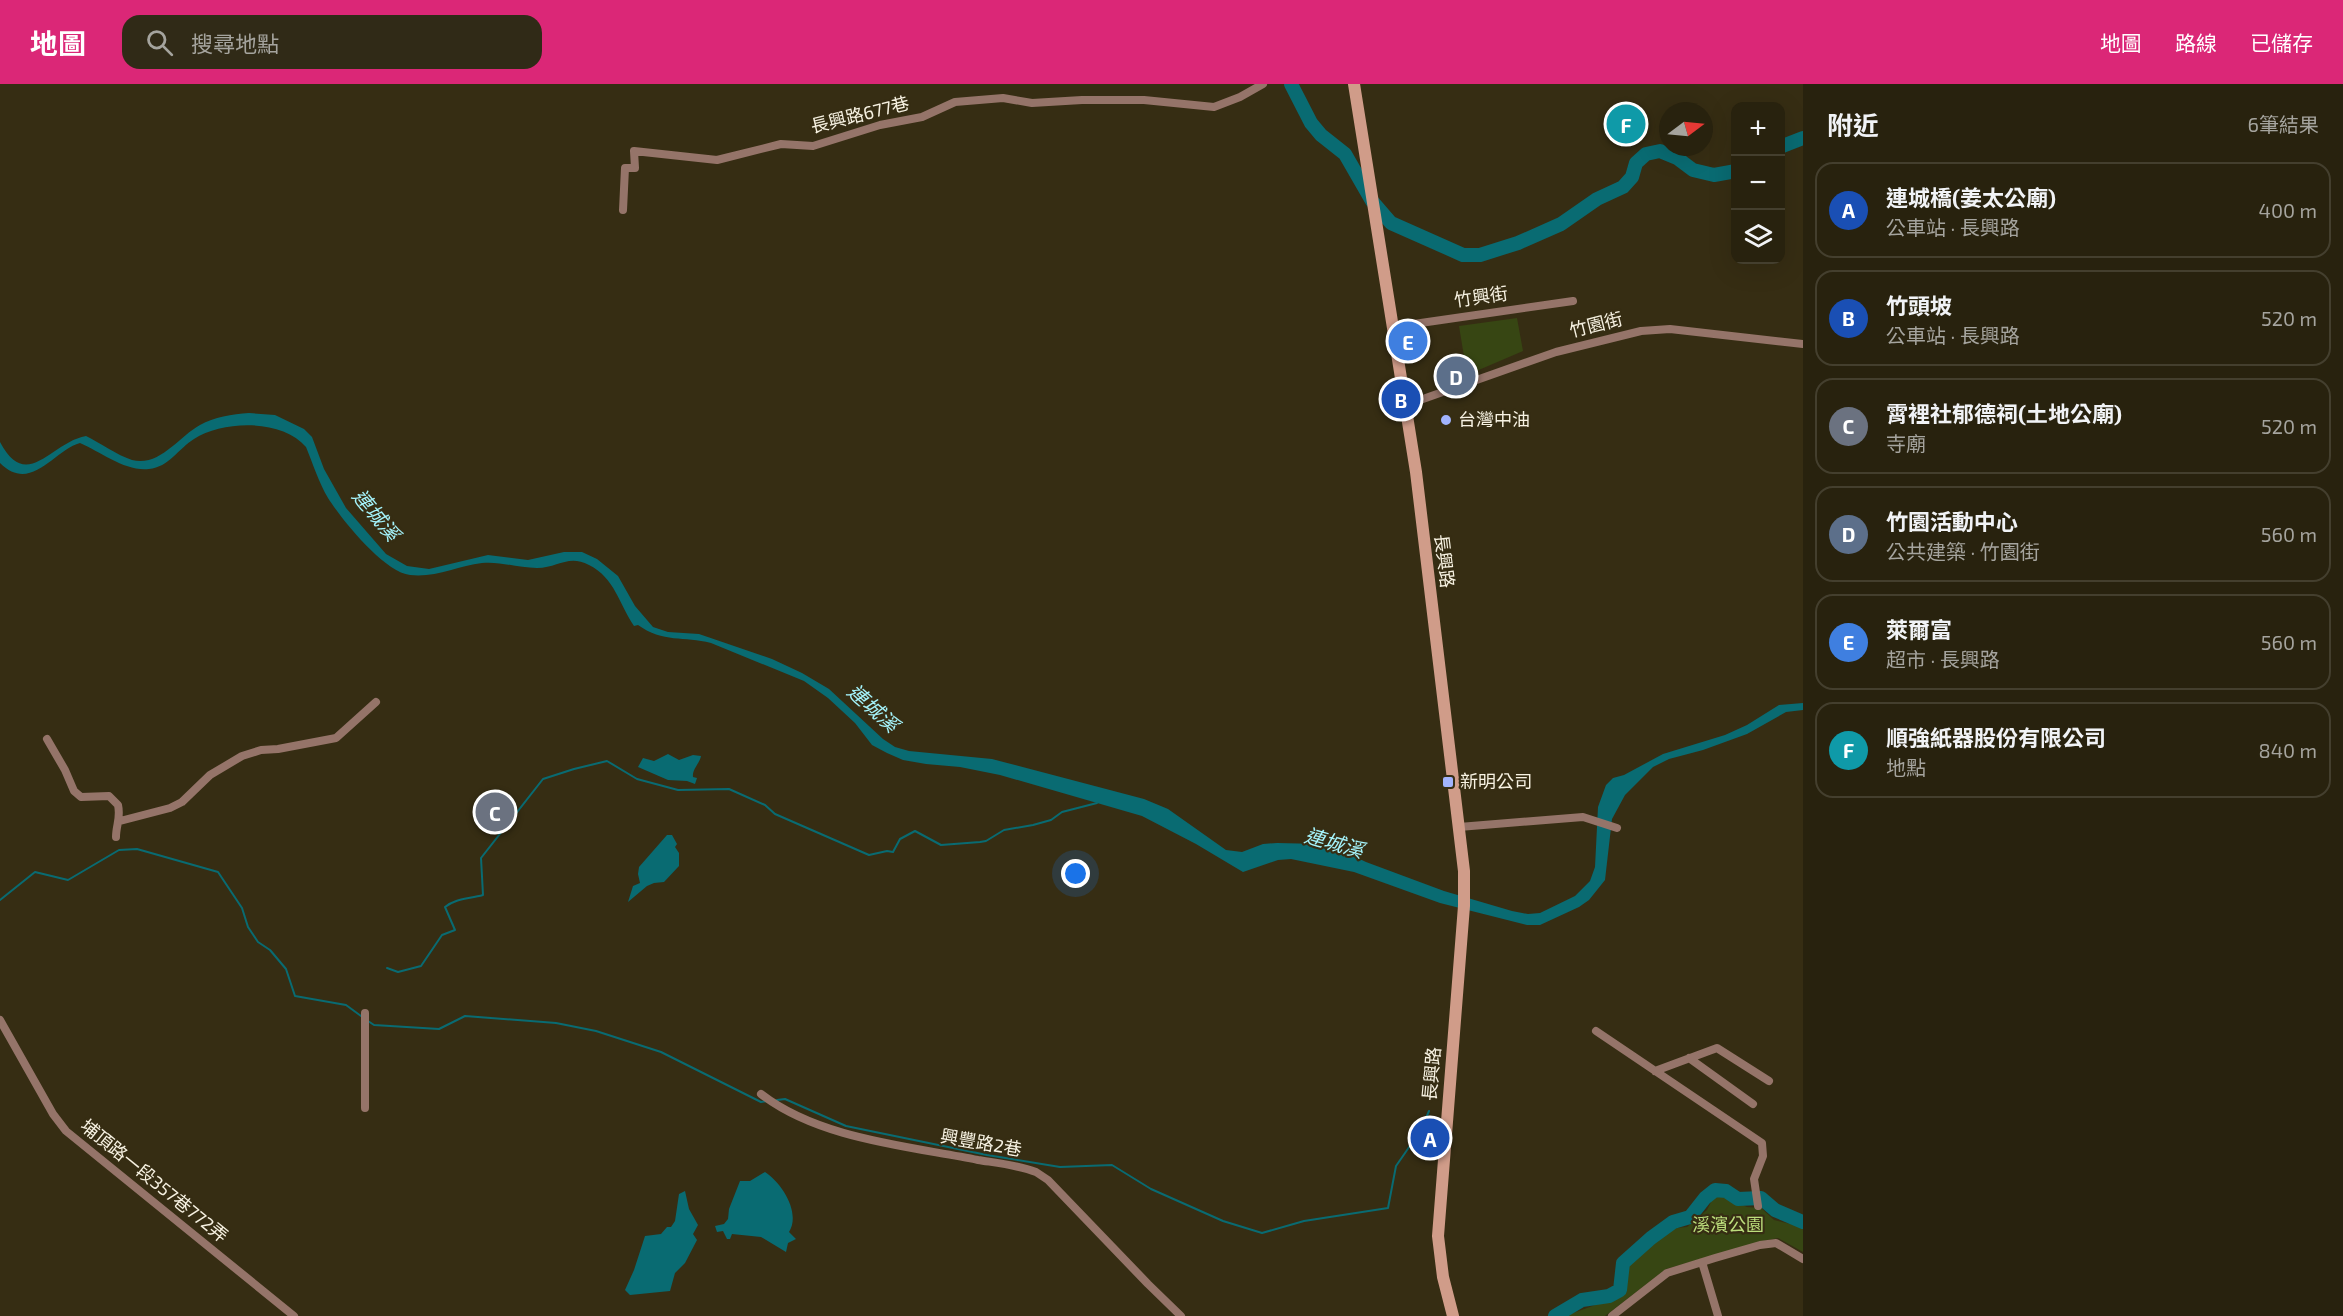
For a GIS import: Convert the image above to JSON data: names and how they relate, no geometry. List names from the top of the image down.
{
  "streets": {
    "main road": ["長興路"],
    "street": [
      "長興路677巷",
      "竹興街",
      "竹園街",
      "興豐路2巷",
      "埔頂路一段357巷772弄"
    ]
  },
  "crossings": [
    ["竹興街", "長興路"],
    ["竹園街", "長興路"]
  ],
  "water": ["連城溪"],
  "parks": ["溪濱公園"],
  "places": {
    "other": ["台灣中油"],
    "transit": ["新明公司"]
  },
  "north": "right",
  "page": {
    "header": "地圖",
    "search": "搜尋地點",
    "nav": ["地圖", "路線", "已儲存"],
    "heading": ["附近", "6筆結果"],
    "map_buttons": ["+", "−"],
    "pins": [
      "F",
      "E",
      "D",
      "B",
      "C",
      "A"
    ],
    "list": [
      {
        "mark": "A",
        "name": "連城橋(姜太公廟)",
        "note": "公車站 · 長興路",
        "value": "400 m"
      },
      {
        "mark": "B",
        "name": "竹頭坡",
        "note": "公車站 · 長興路",
        "value": "520 m"
      },
      {
        "mark": "C",
        "name": "霄裡社郁德祠(土地公廟)",
        "note": "寺廟",
        "value": "520 m"
      },
      {
        "mark": "D",
        "name": "竹園活動中心",
        "note": "公共建築 · 竹園街",
        "value": "560 m"
      },
      {
        "mark": "E",
        "name": "萊爾富",
        "note": "超市 · 長興路",
        "value": "560 m"
      },
      {
        "mark": "F",
        "name": "順強紙器股份有限公司",
        "note": "地點",
        "value": "840 m"
      }
    ]
  }
}
